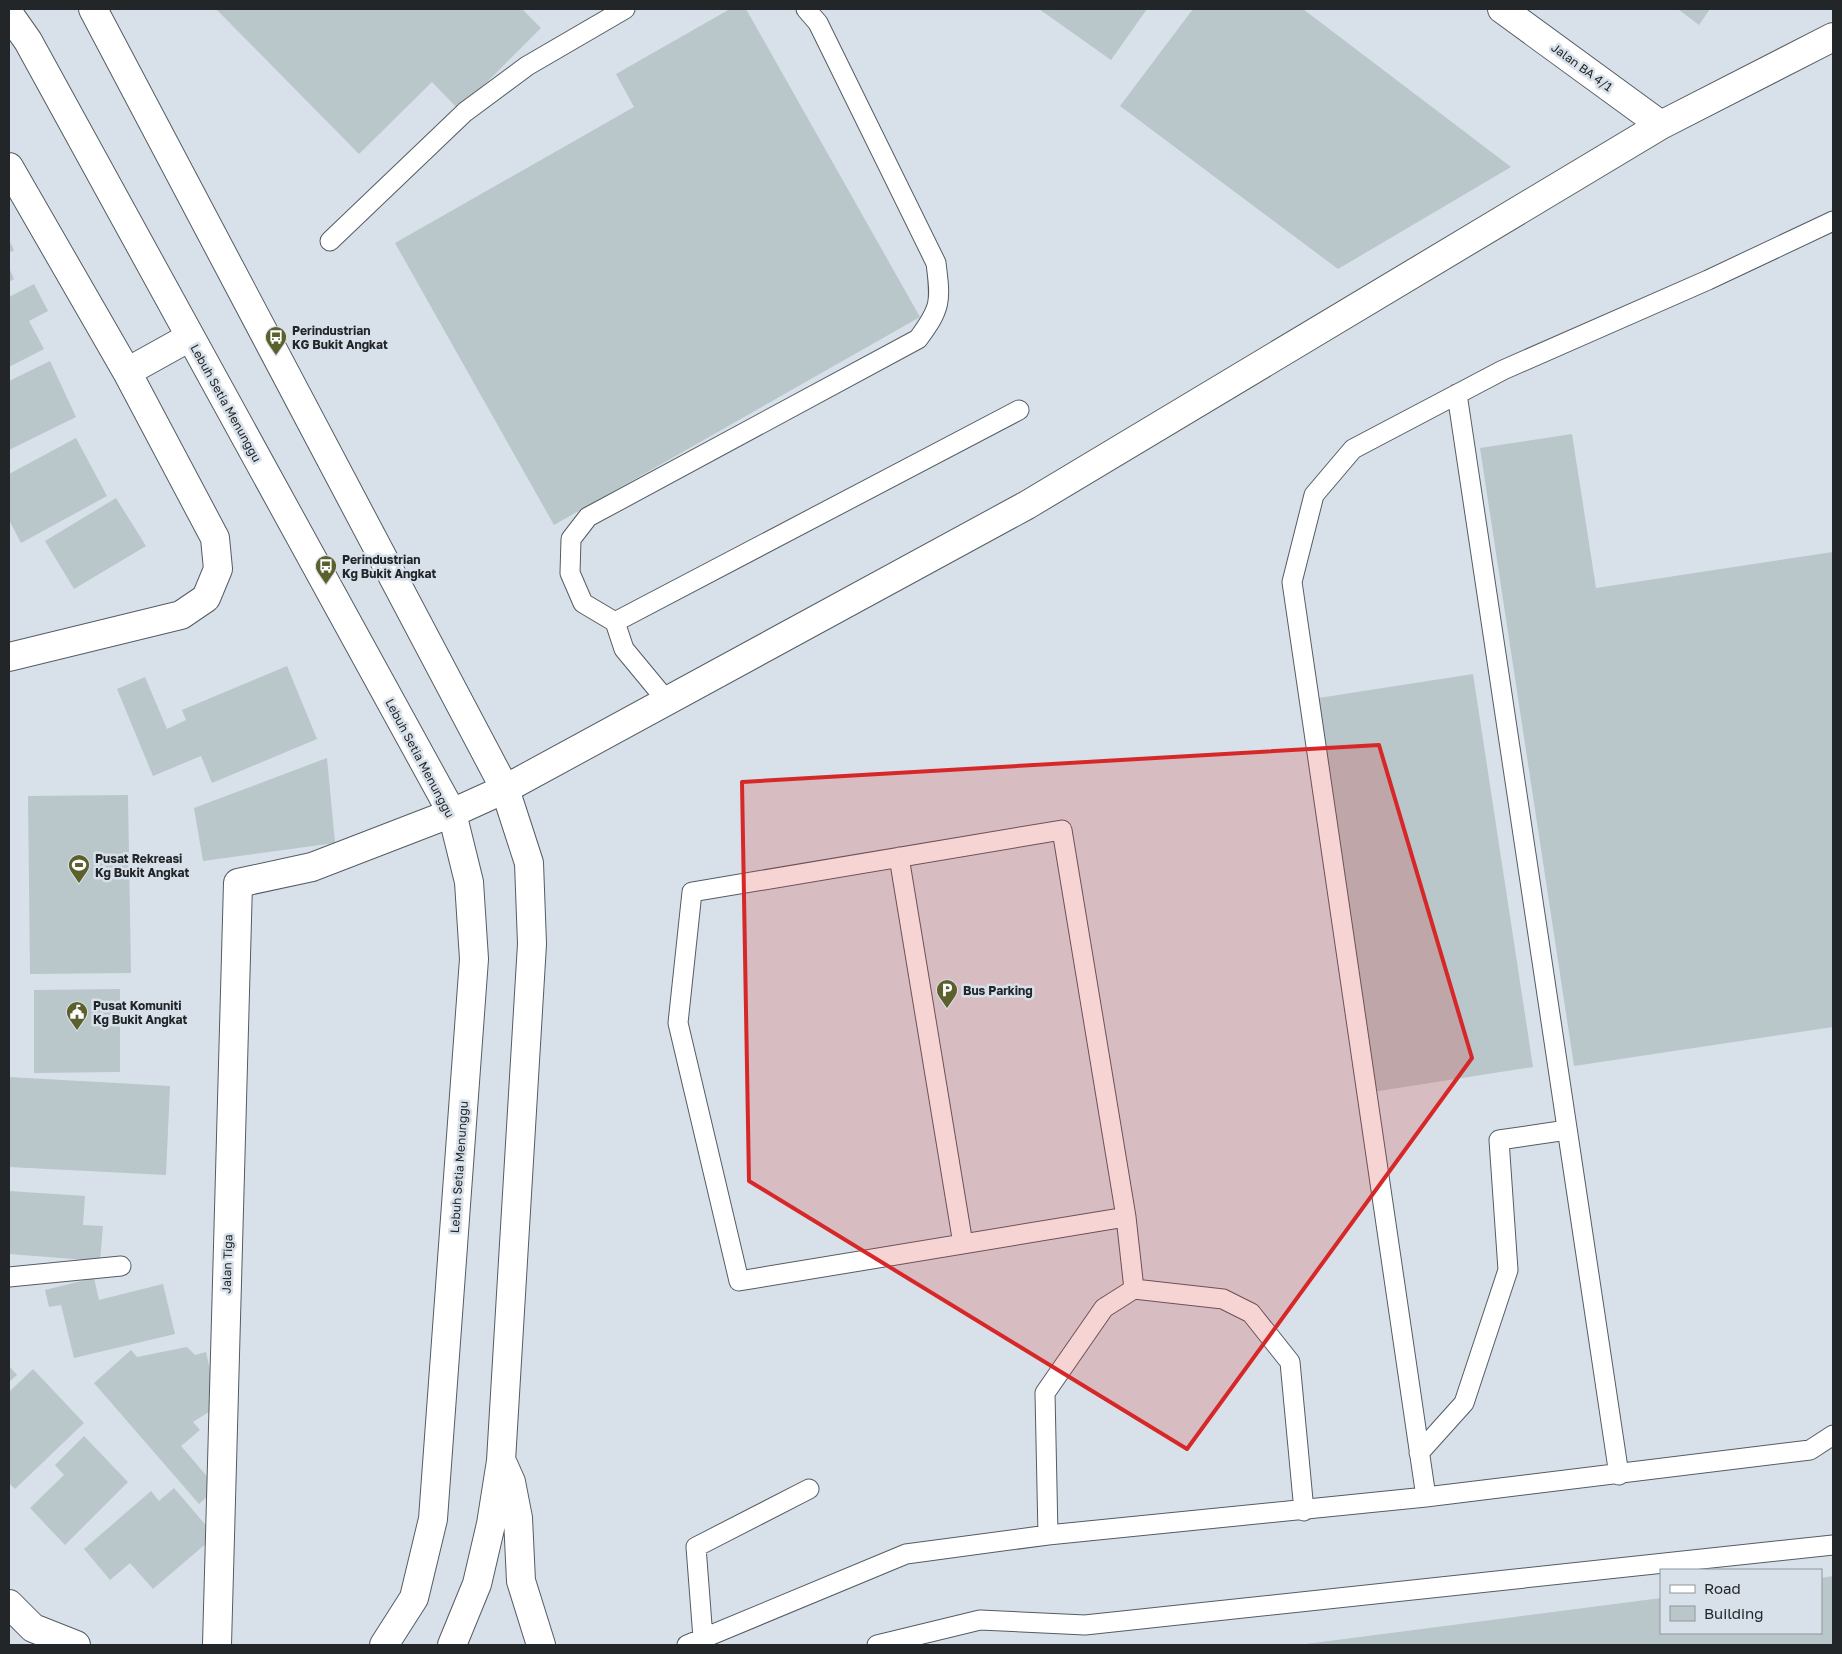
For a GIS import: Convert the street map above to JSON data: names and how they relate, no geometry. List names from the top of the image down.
{
  "streets": {
    "street": ["Jalan BA 4/1", "Lebuh Setia Menunggu", "Jalan Tiga"]
  },
  "crossings": [
    ["Lebuh Setia Menunggu", "Jalan Tiga"]
  ],
  "places": {
    "bus stop": ["Perindustrian KG Bukit Angkat", "Perindustrian Kg Bukit Angkat"],
    "sports": ["Pusat Rekreasi Kg Bukit Angkat"],
    "parking": ["Bus Parking"],
    "public building": ["Pusat Komuniti Kg Bukit Angkat"]
  },
  "legend": ["Road", "Building"]
}
